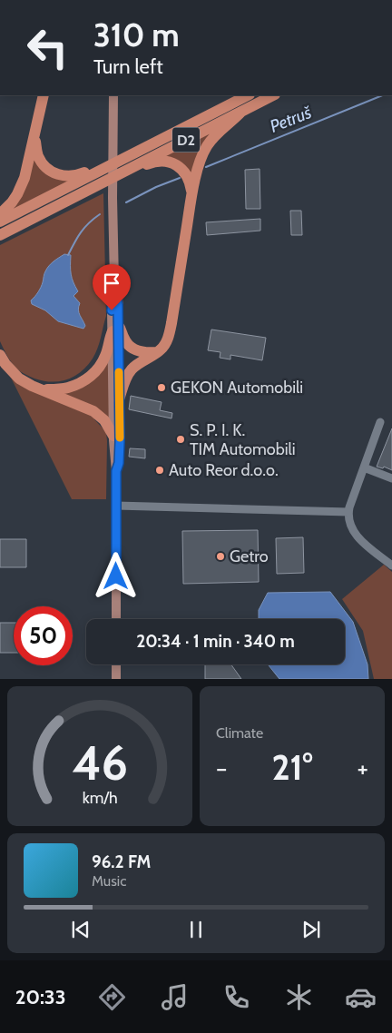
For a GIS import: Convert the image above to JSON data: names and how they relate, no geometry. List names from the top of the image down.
{
  "streets": {
    "highway": ["D2"]
  },
  "water": ["Petruš"],
  "places": [
    "GEKON Automobili",
    "S. P. I. K. TIM Automobili",
    "Auto Reor d.o.o.",
    "Getro"
  ],
  "page": {
    "turn": ["310 m", "Turn left"],
    "limit": "50",
    "trip": "20:34 · 1 min · 340 m",
    "tile": "Climate",
    "heat": ["−", "21°", "+"],
    "song": ["96.2 FM", "Music"],
    "tabs": "20:33",
    "gauge": ["46", "km/h"]
  }
}
